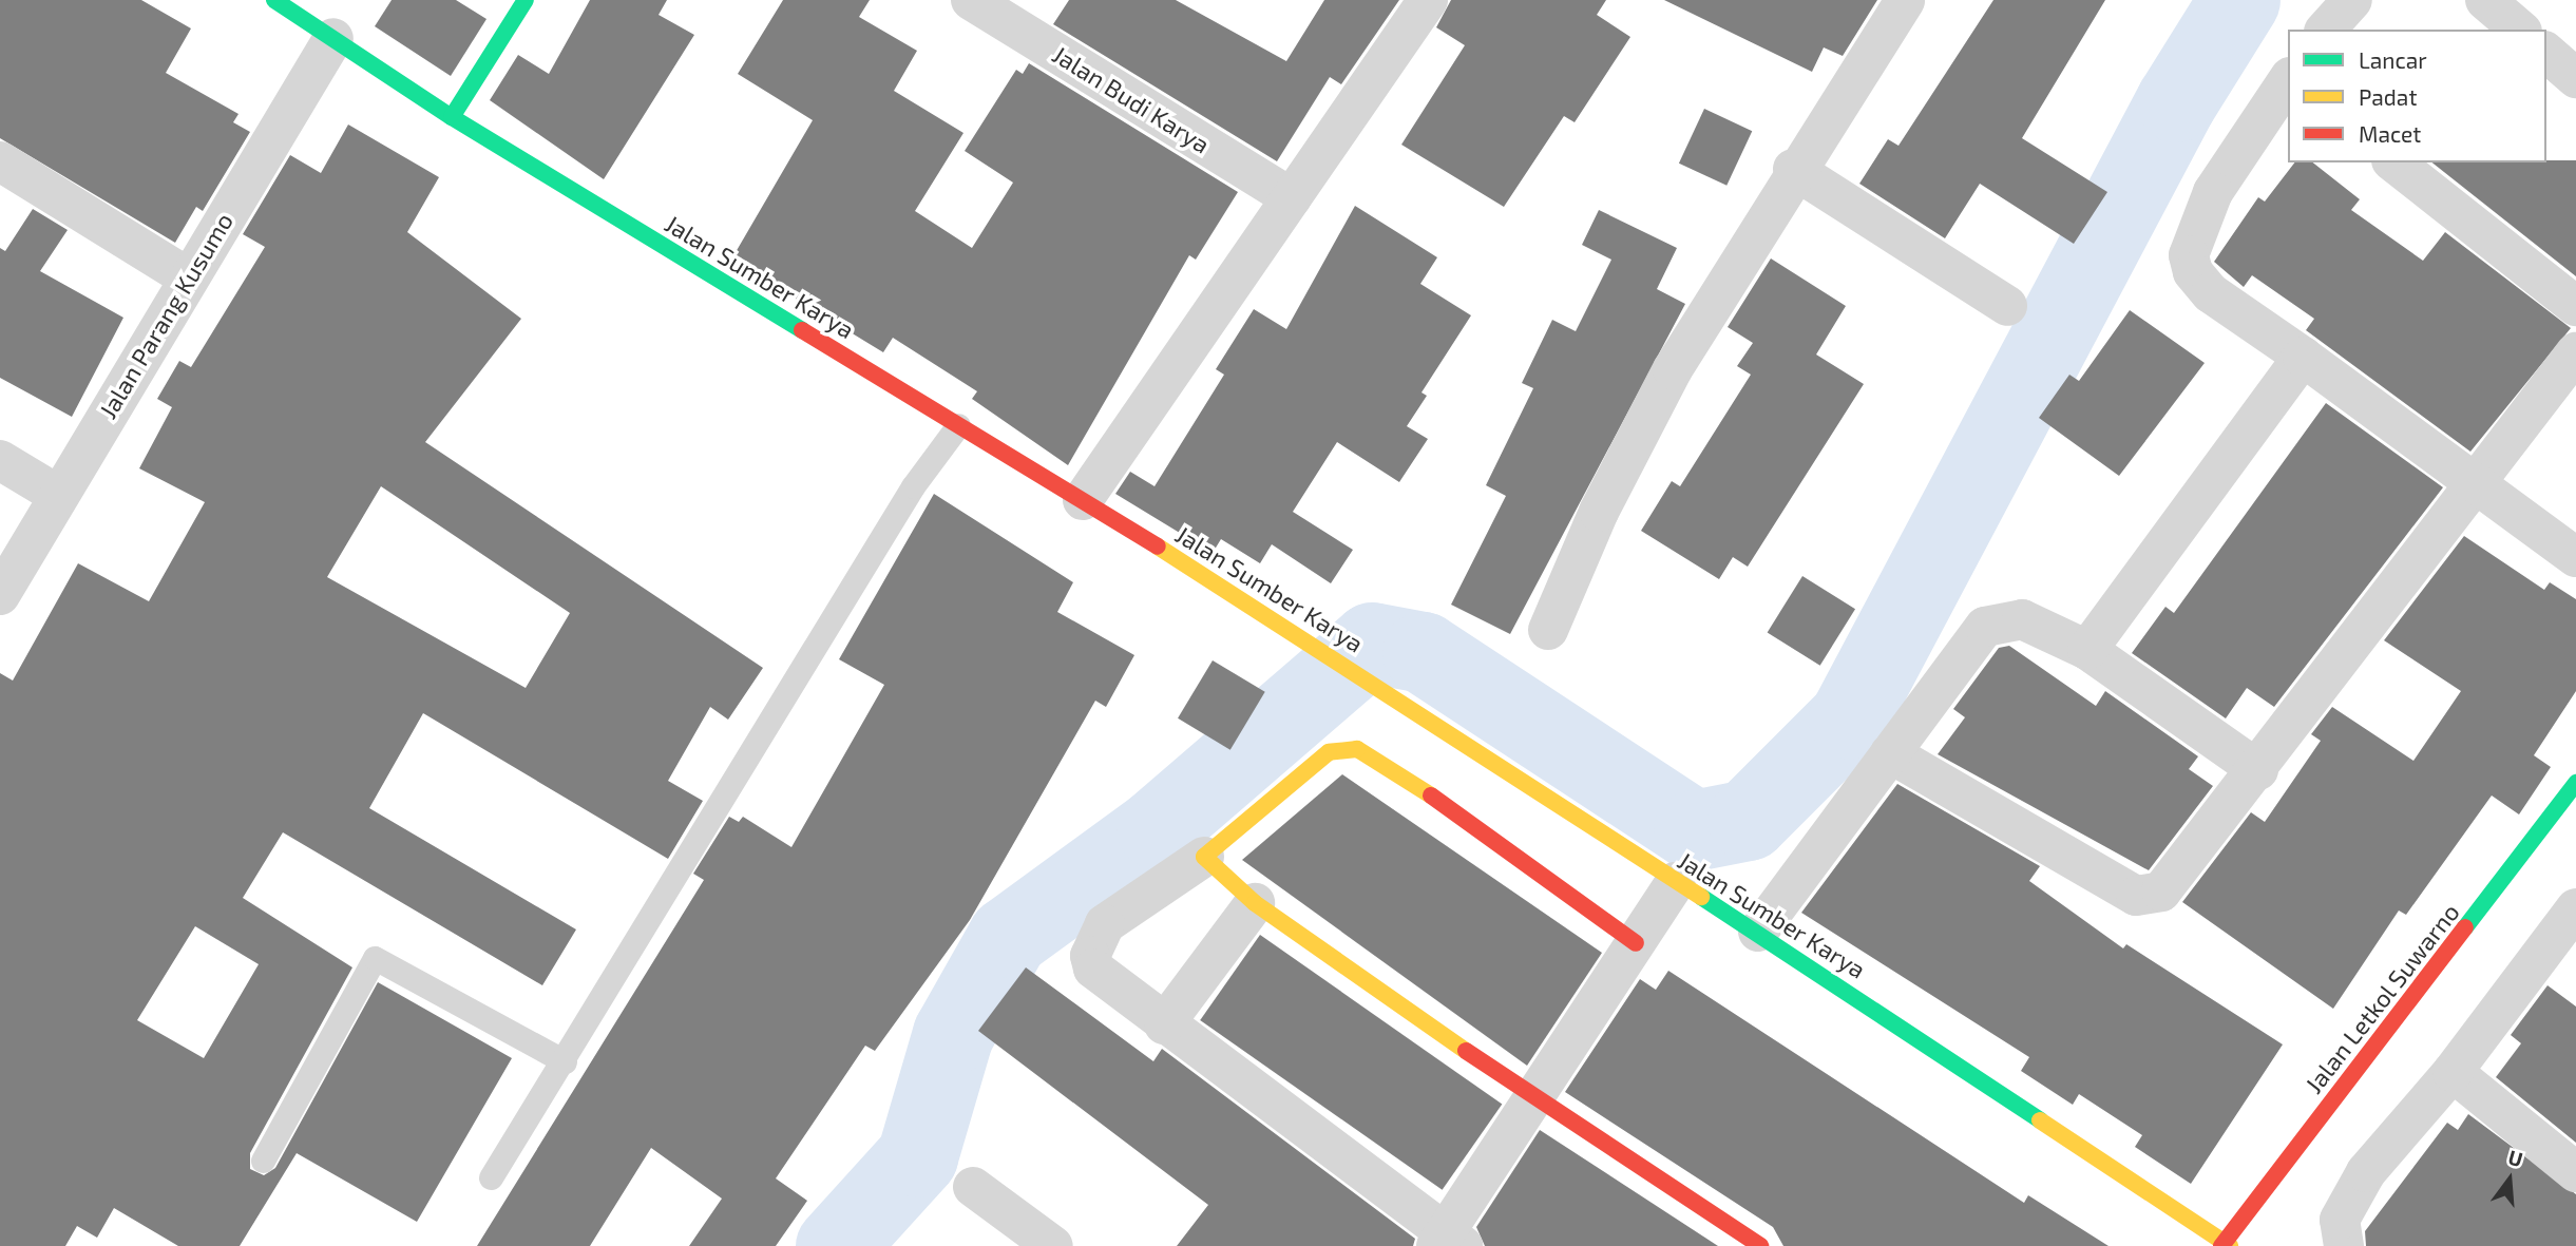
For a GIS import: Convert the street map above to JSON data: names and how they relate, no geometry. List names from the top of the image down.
{
  "streets": {
    "street": [
      "Jalan Budi Karya",
      "Jalan Sumber Karya",
      "Jalan Parang Kusumo",
      "Jalan Letkol Suwarno"
    ]
  },
  "crossings": [
    ["Jalan Sumber Karya", "Jalan Parang Kusumo"],
    ["Jalan Sumber Karya", "Jalan Letkol Suwarno"]
  ],
  "legend": ["Lancar", "Padat", "Macet"],
  "north": "top"
}
